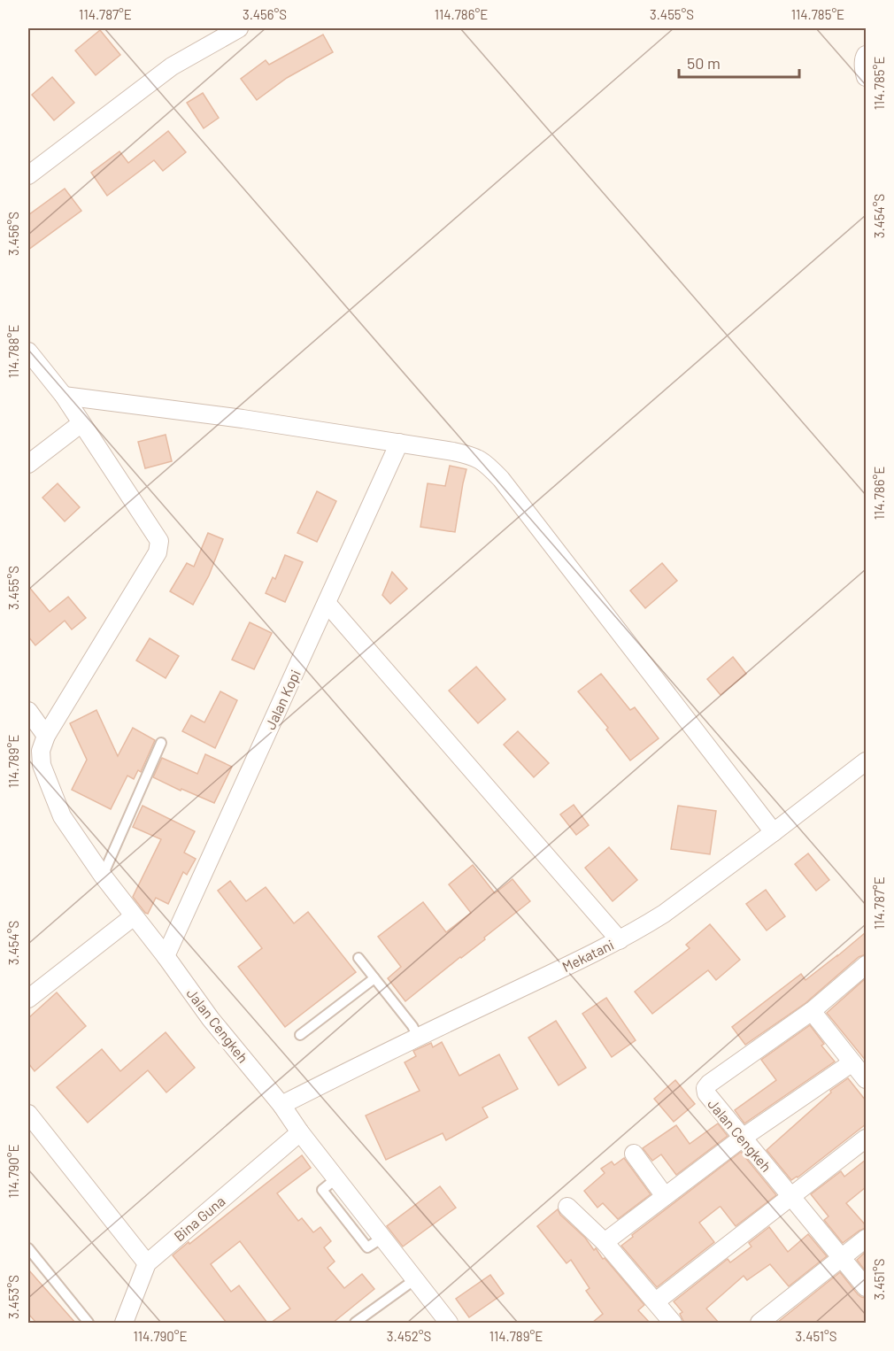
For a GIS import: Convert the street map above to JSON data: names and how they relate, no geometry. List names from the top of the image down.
{
  "streets": {
    "street": [
      "Jalan Kopi",
      "Mekatani",
      "Jalan Cengkeh",
      "Bina Guna"
    ]
  },
  "crossings": [
    ["Jalan Kopi", "Jalan Cengkeh"],
    ["Mekatani", "Jalan Cengkeh"],
    ["Jalan Cengkeh", "Bina Guna"]
  ],
  "scale_bar": "50 m",
  "coordinates": [
    "114.787°E",
    "3.456°S",
    "114.786°E",
    "3.455°S",
    "114.785°E",
    "3.454°S",
    "114.788°E",
    "114.789°E",
    "114.790°E",
    "3.451°S",
    "3.453°S",
    "3.452°S"
  ]
}
